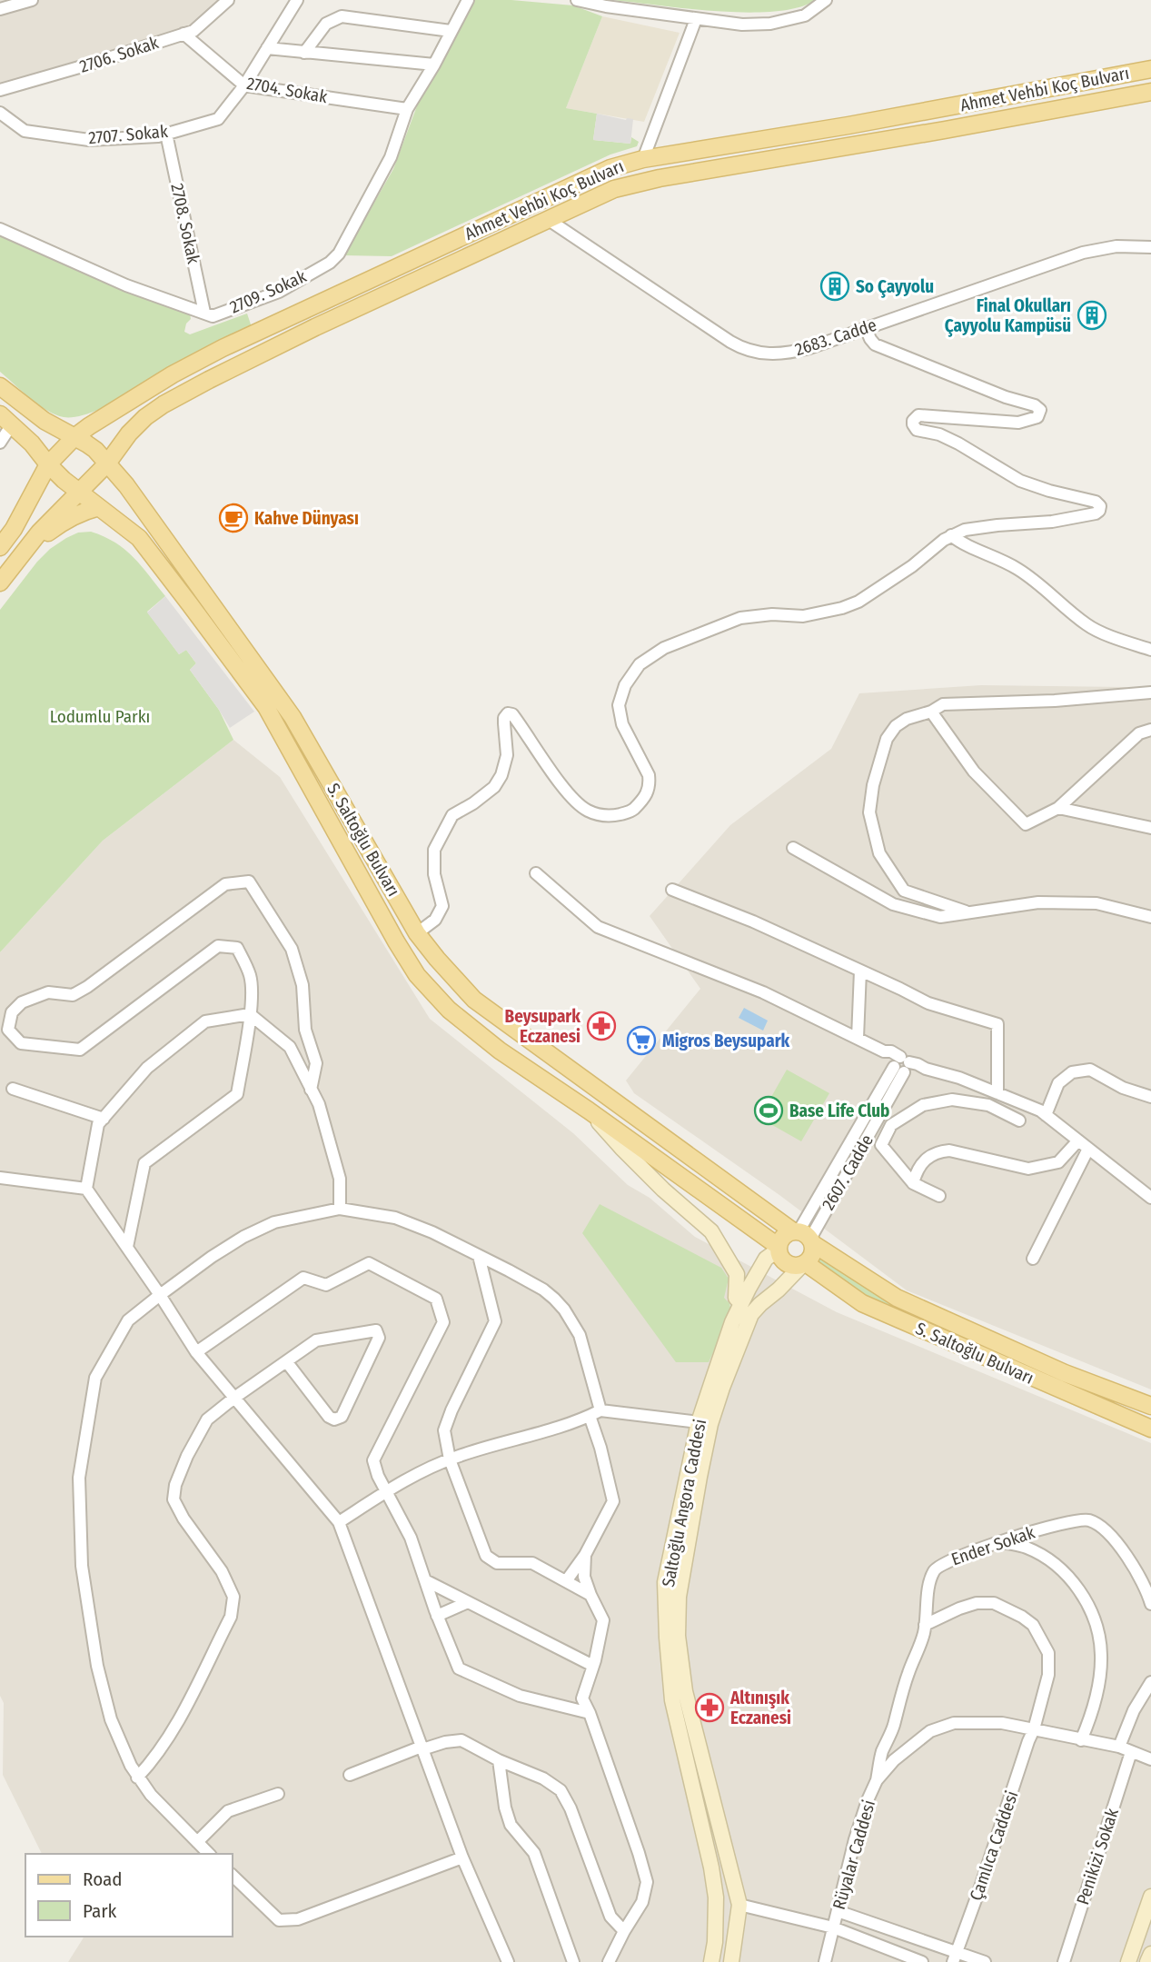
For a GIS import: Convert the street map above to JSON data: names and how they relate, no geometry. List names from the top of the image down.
{
  "streets": {
    "main road": ["Ahmet Vehbi Koç Bulvarı", "S. Saltoğlu Bulvarı"],
    "street": [
      "2706. Sokak",
      "2704. Sokak",
      "2707. Sokak",
      "2708. Sokak",
      "2709. Sokak",
      "2683. Cadde",
      "2607. Cadde",
      "Saltoğlu Angora Caddesi",
      "Ender Sokak",
      "Çamlıca Caddesi",
      "Rüyalar Caddesi",
      "Penikizi Sokak"
    ]
  },
  "crossings": [
    ["2706. Sokak", "2704. Sokak"],
    ["Ahmet Vehbi Koç Bulvarı", "2683. Cadde"],
    ["Ahmet Vehbi Koç Bulvarı", "S. Saltoğlu Bulvarı"],
    ["2704. Sokak", "2707. Sokak"],
    ["2704. Sokak", "2709. Sokak"],
    ["2707. Sokak", "2708. Sokak"],
    ["2708. Sokak", "2709. Sokak"],
    ["S. Saltoğlu Bulvarı", "2607. Cadde"],
    ["S. Saltoğlu Bulvarı", "Saltoğlu Angora Caddesi"],
    ["2607. Cadde", "Saltoğlu Angora Caddesi"],
    ["Ender Sokak", "Çamlıca Caddesi"],
    ["Ender Sokak", "Rüyalar Caddesi"],
    ["Çamlıca Caddesi", "Rüyalar Caddesi"],
    ["Rüyalar Caddesi", "Penikizi Sokak"]
  ],
  "parks": ["Lodumlu Parkı"],
  "places": {
    "building": ["So Çayyolu", "Final Okulları Çayyolu Kampüsü"],
    "cafe": ["Kahve Dünyası"],
    "pharmacy": ["Beysupark Eczanesi", "Altınışık Eczanesi"],
    "supermarket": ["Migros Beysupark"],
    "sports": ["Base Life Club"]
  },
  "legend": ["Road", "Park"]
}
